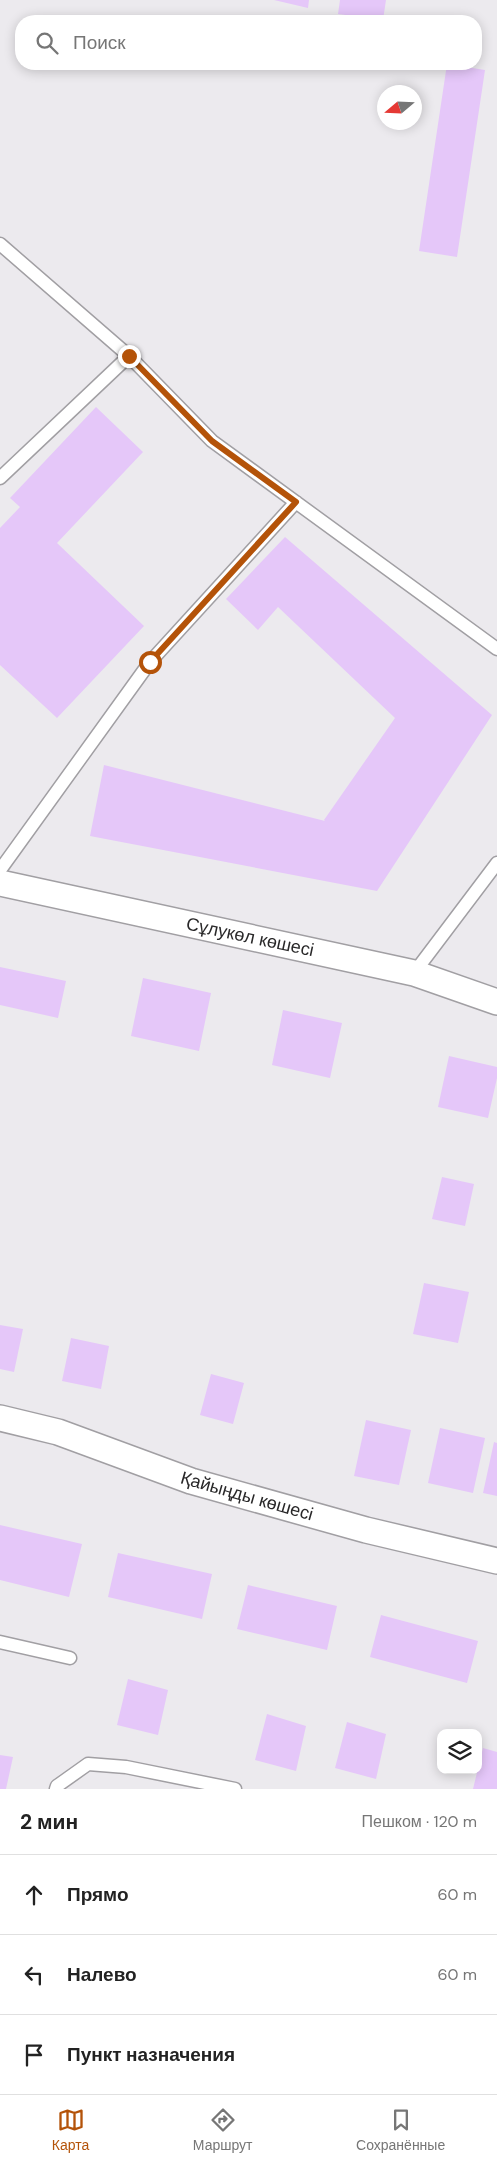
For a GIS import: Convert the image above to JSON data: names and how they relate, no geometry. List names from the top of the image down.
{
  "streets": {
    "street": ["Сұлукөл көшесі", "Қайыңды көшесі"]
  },
  "north": "left",
  "page": {
    "search": "Поиск",
    "heading": ["2 мин", "Пешком · 120 m"],
    "list": [
      ["Прямо", "60 m"],
      ["Налево", "60 m"],
      "Пункт назначения"
    ],
    "nav": ["Карта", "Маршрут", "Сохранённые"]
  }
}
